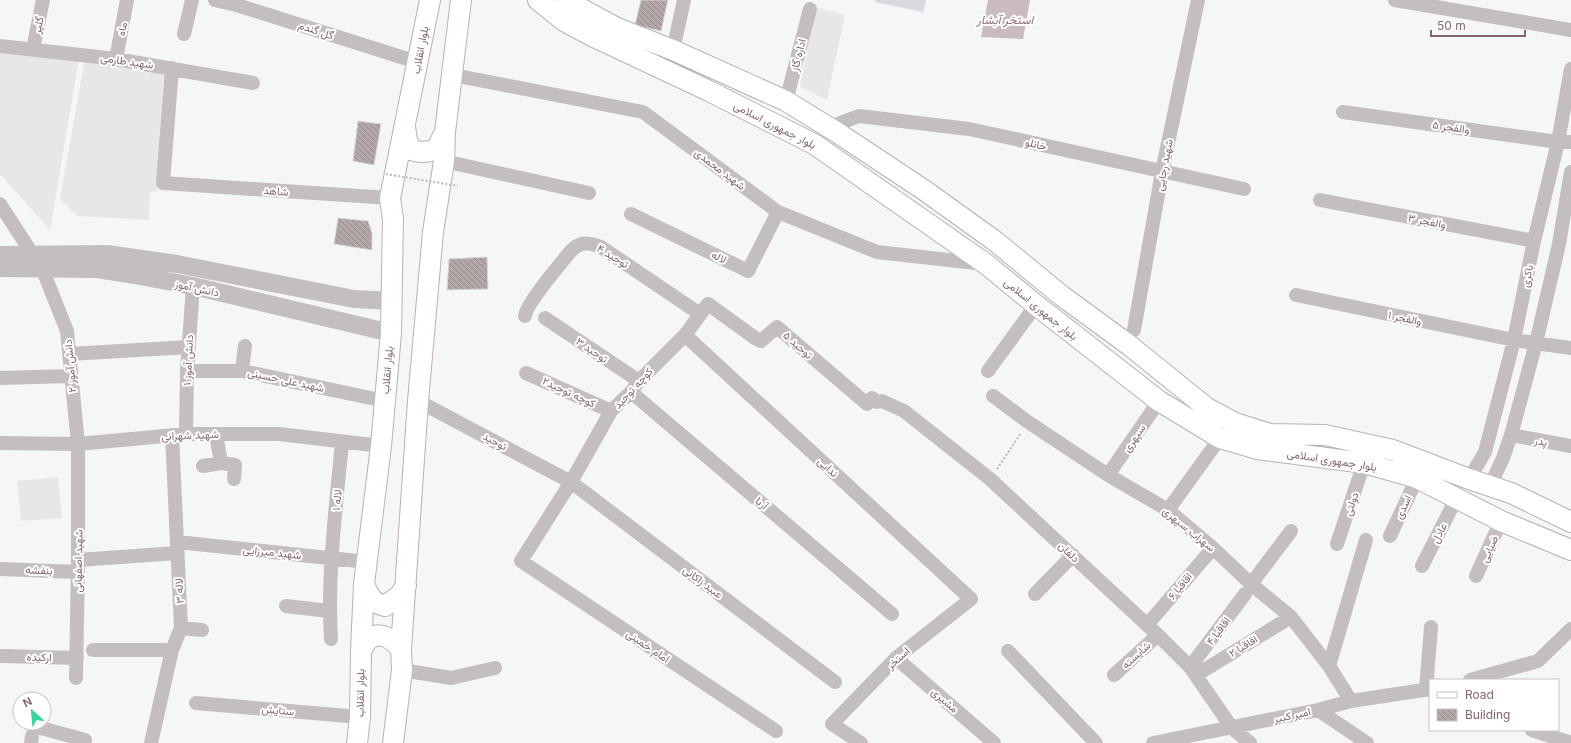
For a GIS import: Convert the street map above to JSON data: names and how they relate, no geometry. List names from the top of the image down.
{
  "streets": {
    "main road": ["بلوار انقلاب", "بلوار جمهوری اسلامی"],
    "street": [
      "گلپر",
      "ماه",
      "گل گندم",
      "اداره گاز",
      "شهید طارمی",
      "والفجر ۵",
      "خانلو",
      "شهید رجایی",
      "شهید محمدی",
      "شاهد",
      "والفجر ۳",
      "توحید ۴",
      "لاله",
      "باکری",
      "دانش آموز",
      "والفجر ۱",
      "توحید ۵",
      "توحید ۳",
      "دانش آموز ۱",
      "دانش آموز ۲",
      "شهید علی حسینی",
      "کوچه توحید",
      "کوچه توحید۲",
      "شهید شهرانی",
      "سپهری",
      "توحید",
      "پدر",
      "ندایی",
      "لاله ۱",
      "آریا",
      "دولتی",
      "اسدی",
      "سهراب سپهری",
      "عادل",
      "ضیایی",
      "شهید میرزایی",
      "دلفان",
      "شهید اصفهانی",
      "بنفشه",
      "عبید زاکانی",
      "اقاقیا ۶",
      "لاله ۳",
      "اقاقیا ۴",
      "امام خمینی",
      "اقاقیا ۲",
      "شایسته",
      "ارکیده",
      "استخر",
      "مشیری",
      "ستایش",
      "امیر کبیر"
    ]
  },
  "crossings": [
    ["گلپر", "شهید طارمی"],
    ["ماه", "شهید طارمی"],
    ["گل گندم", "بلوار انقلاب"],
    ["بلوار انقلاب", "شاهد"],
    ["بلوار انقلاب", "دانش آموز"],
    ["بلوار انقلاب", "شهید علی حسینی"],
    ["بلوار انقلاب", "شهید شهرانی"],
    ["بلوار انقلاب", "شهید میرزایی"],
    ["بلوار انقلاب", "ستایش"],
    ["اداره گاز", "بلوار جمهوری اسلامی"],
    ["شهید طارمی", "شاهد"],
    ["بلوار جمهوری اسلامی", "خانلو"],
    ["بلوار جمهوری اسلامی", "شهید محمدی"],
    ["بلوار جمهوری اسلامی", "باکری"],
    ["بلوار جمهوری اسلامی", "سپهری"],
    ["بلوار جمهوری اسلامی", "دولتی"],
    ["بلوار جمهوری اسلامی", "اسدی"],
    ["بلوار جمهوری اسلامی", "عادل"],
    ["بلوار جمهوری اسلامی", "ضیایی"],
    ["والفجر ۵", "باکری"],
    ["خانلو", "شهید رجایی"],
    ["شهید محمدی", "لاله"],
    ["والفجر ۳", "باکری"],
    ["توحید ۴", "توحید ۵"],
    ["توحید ۴", "کوچه توحید"],
    ["باکری", "والفجر ۱"],
    ["دانش آموز", "دانش آموز ۱"],
    ["دانش آموز", "دانش آموز ۲"],
    ["توحید ۵", "کوچه توحید"],
    ["توحید ۵", "دلفان"],
    ["توحید ۳", "کوچه توحید"],
    ["توحید ۳", "آریا"],
    ["دانش آموز ۱", "شهید علی حسینی"],
    ["دانش آموز ۱", "شهید شهرانی"],
    ["دانش آموز ۲", "شهید شهرانی"],
    ["دانش آموز ۲", "شهید اصفهانی"],
    ["کوچه توحید", "کوچه توحید۲"],
    ["کوچه توحید", "توحید"],
    ["کوچه توحید", "ندایی"],
    ["کوچه توحید", "آریا"],
    ["کوچه توحید", "عبید زاکانی"],
    ["کوچه توحید", "امام خمینی"],
    ["شهید شهرانی", "لاله ۱"],
    ["شهید شهرانی", "شهید اصفهانی"],
    ["شهید شهرانی", "لاله ۳"],
    ["سپهری", "سهراب سپهری"],
    ["توحید", "عبید زاکانی"],
    ["ندایی", "استخر"],
    ["لاله ۱", "شهید میرزایی"],
    ["سهراب سپهری", "اقاقیا ۶"],
    ["سهراب سپهری", "اقاقیا ۴"],
    ["سهراب سپهری", "اقاقیا ۲"],
    ["سهراب سپهری", "امیر کبیر"],
    ["شهید میرزایی", "شهید اصفهانی"],
    ["شهید میرزایی", "بنفشه"],
    ["شهید میرزایی", "لاله ۳"],
    ["دلفان", "اقاقیا ۶"],
    ["دلفان", "اقاقیا ۴"],
    ["دلفان", "اقاقیا ۲"],
    ["دلفان", "شایسته"],
    ["دلفان", "امیر کبیر"],
    ["شهید اصفهانی", "بنفشه"],
    ["شهید اصفهانی", "ارکیده"],
    ["اقاقیا ۴", "اقاقیا ۲"],
    ["استخر", "مشیری"]
  ],
  "water": ["استخر آبشار"],
  "legend": ["Road", "Building"],
  "scale_bar": "50 m",
  "north": "top left"
}
